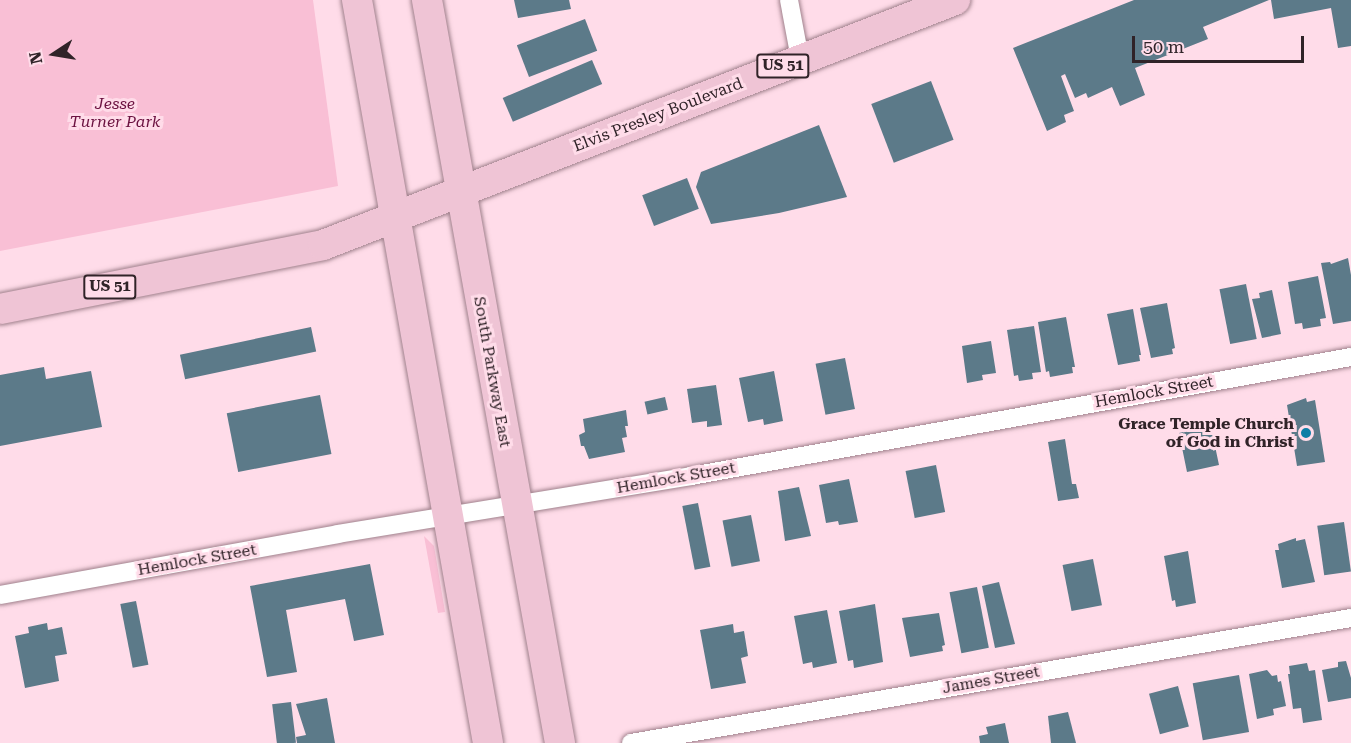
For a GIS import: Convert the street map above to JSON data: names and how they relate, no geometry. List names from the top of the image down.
{
  "streets": {
    "main road": ["US 51", "Elvis Presley Boulevard", "South Parkway East"],
    "street": ["Hemlock Street", "James Street"]
  },
  "crossings": [
    ["US 51", "Elvis Presley Boulevard"],
    ["Elvis Presley Boulevard", "South Parkway East"],
    ["South Parkway East", "Hemlock Street"]
  ],
  "parks": ["Jesse Turner Park"],
  "places": ["Grace Temple Church of God in Christ"],
  "scale_bar": "50 m",
  "north": "left"
}
